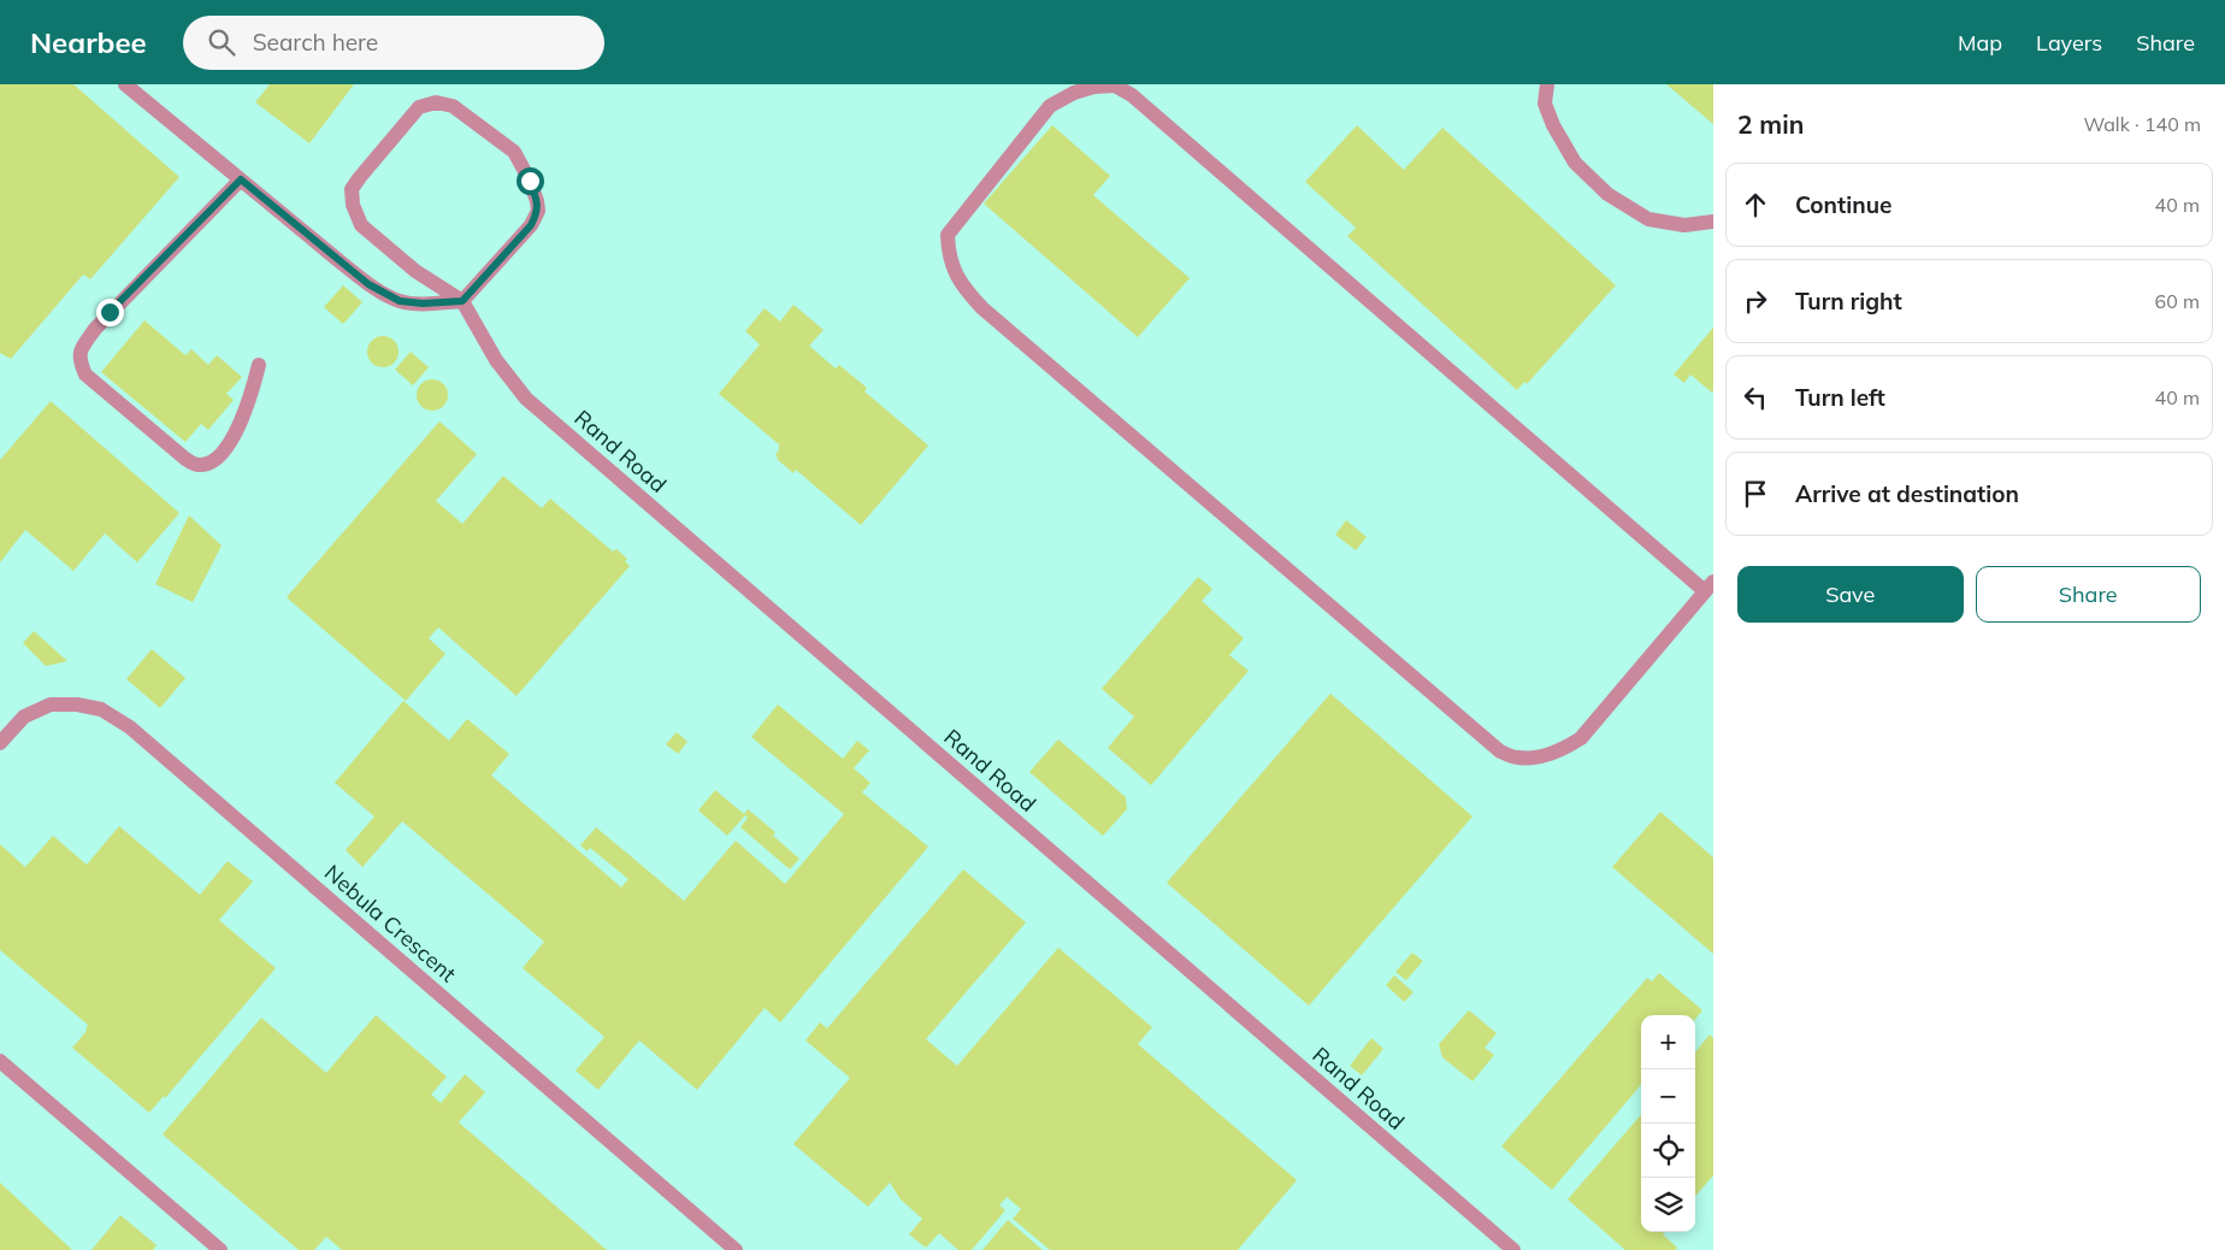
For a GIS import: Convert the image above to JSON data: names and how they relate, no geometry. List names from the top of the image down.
{
  "streets": {
    "lane": ["Rand Road", "Nebula Crescent"]
  },
  "page": {
    "header": "Nearbee",
    "search": "Search here",
    "nav": ["Map", "Layers", "Share"],
    "heading": ["2 min", "Walk · 140 m"],
    "list": [
      ["Continue", "40 m"],
      ["Turn right", "60 m"],
      ["Turn left", "40 m"],
      "Arrive at destination"
    ],
    "buttons": ["Save", "Share"],
    "map_buttons": ["+", "−"]
  }
}
